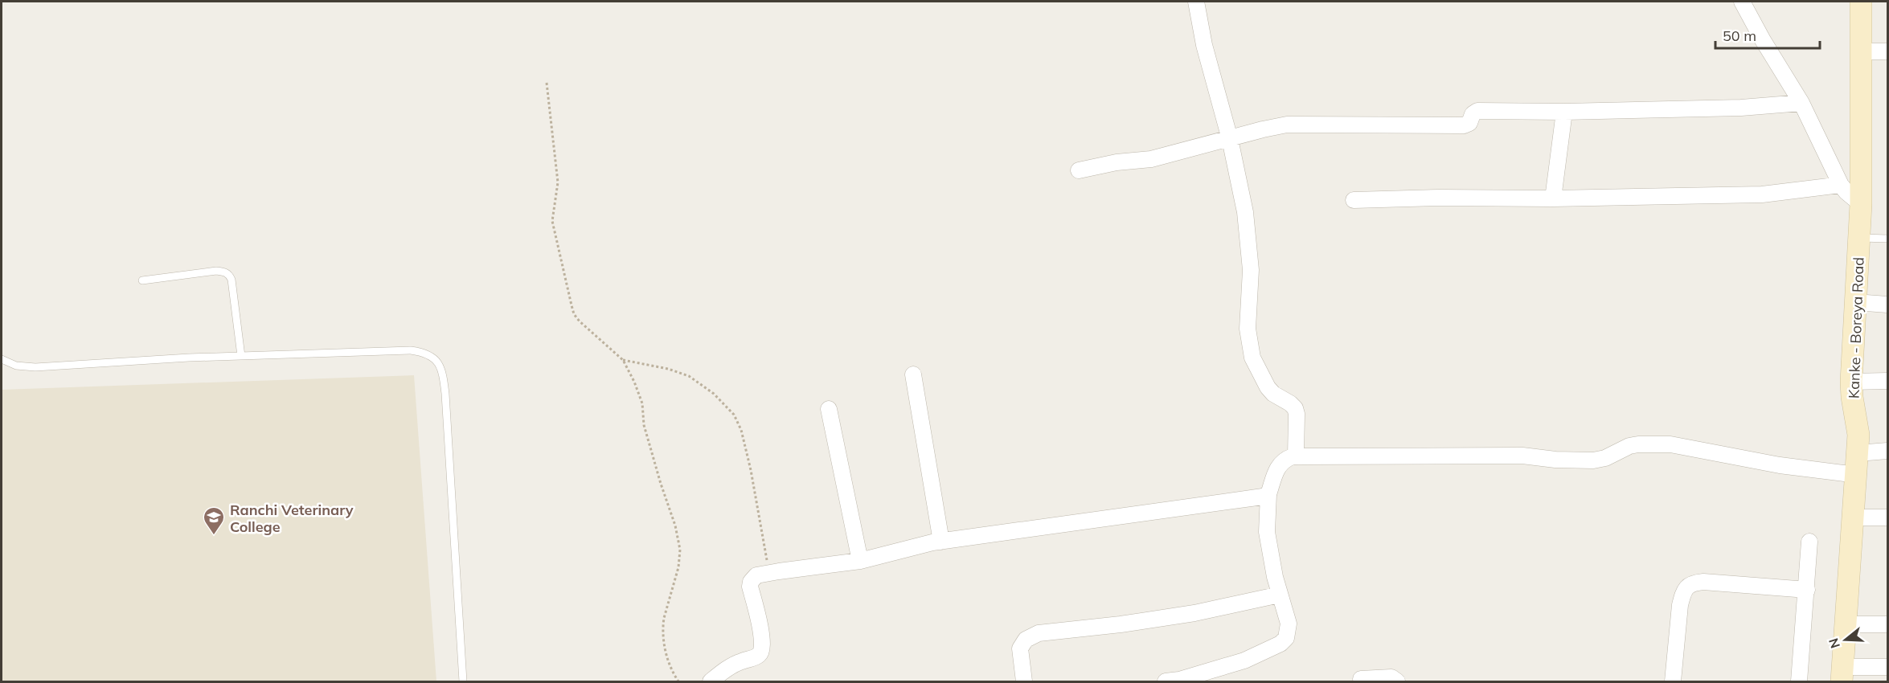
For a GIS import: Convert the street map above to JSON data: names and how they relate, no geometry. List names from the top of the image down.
{
  "streets": {
    "street": ["Kanke - Boreya Road"]
  },
  "places": {
    "school or university": ["Ranchi Veterinary College"]
  },
  "scale_bar": "50 m",
  "north": "left"
}
